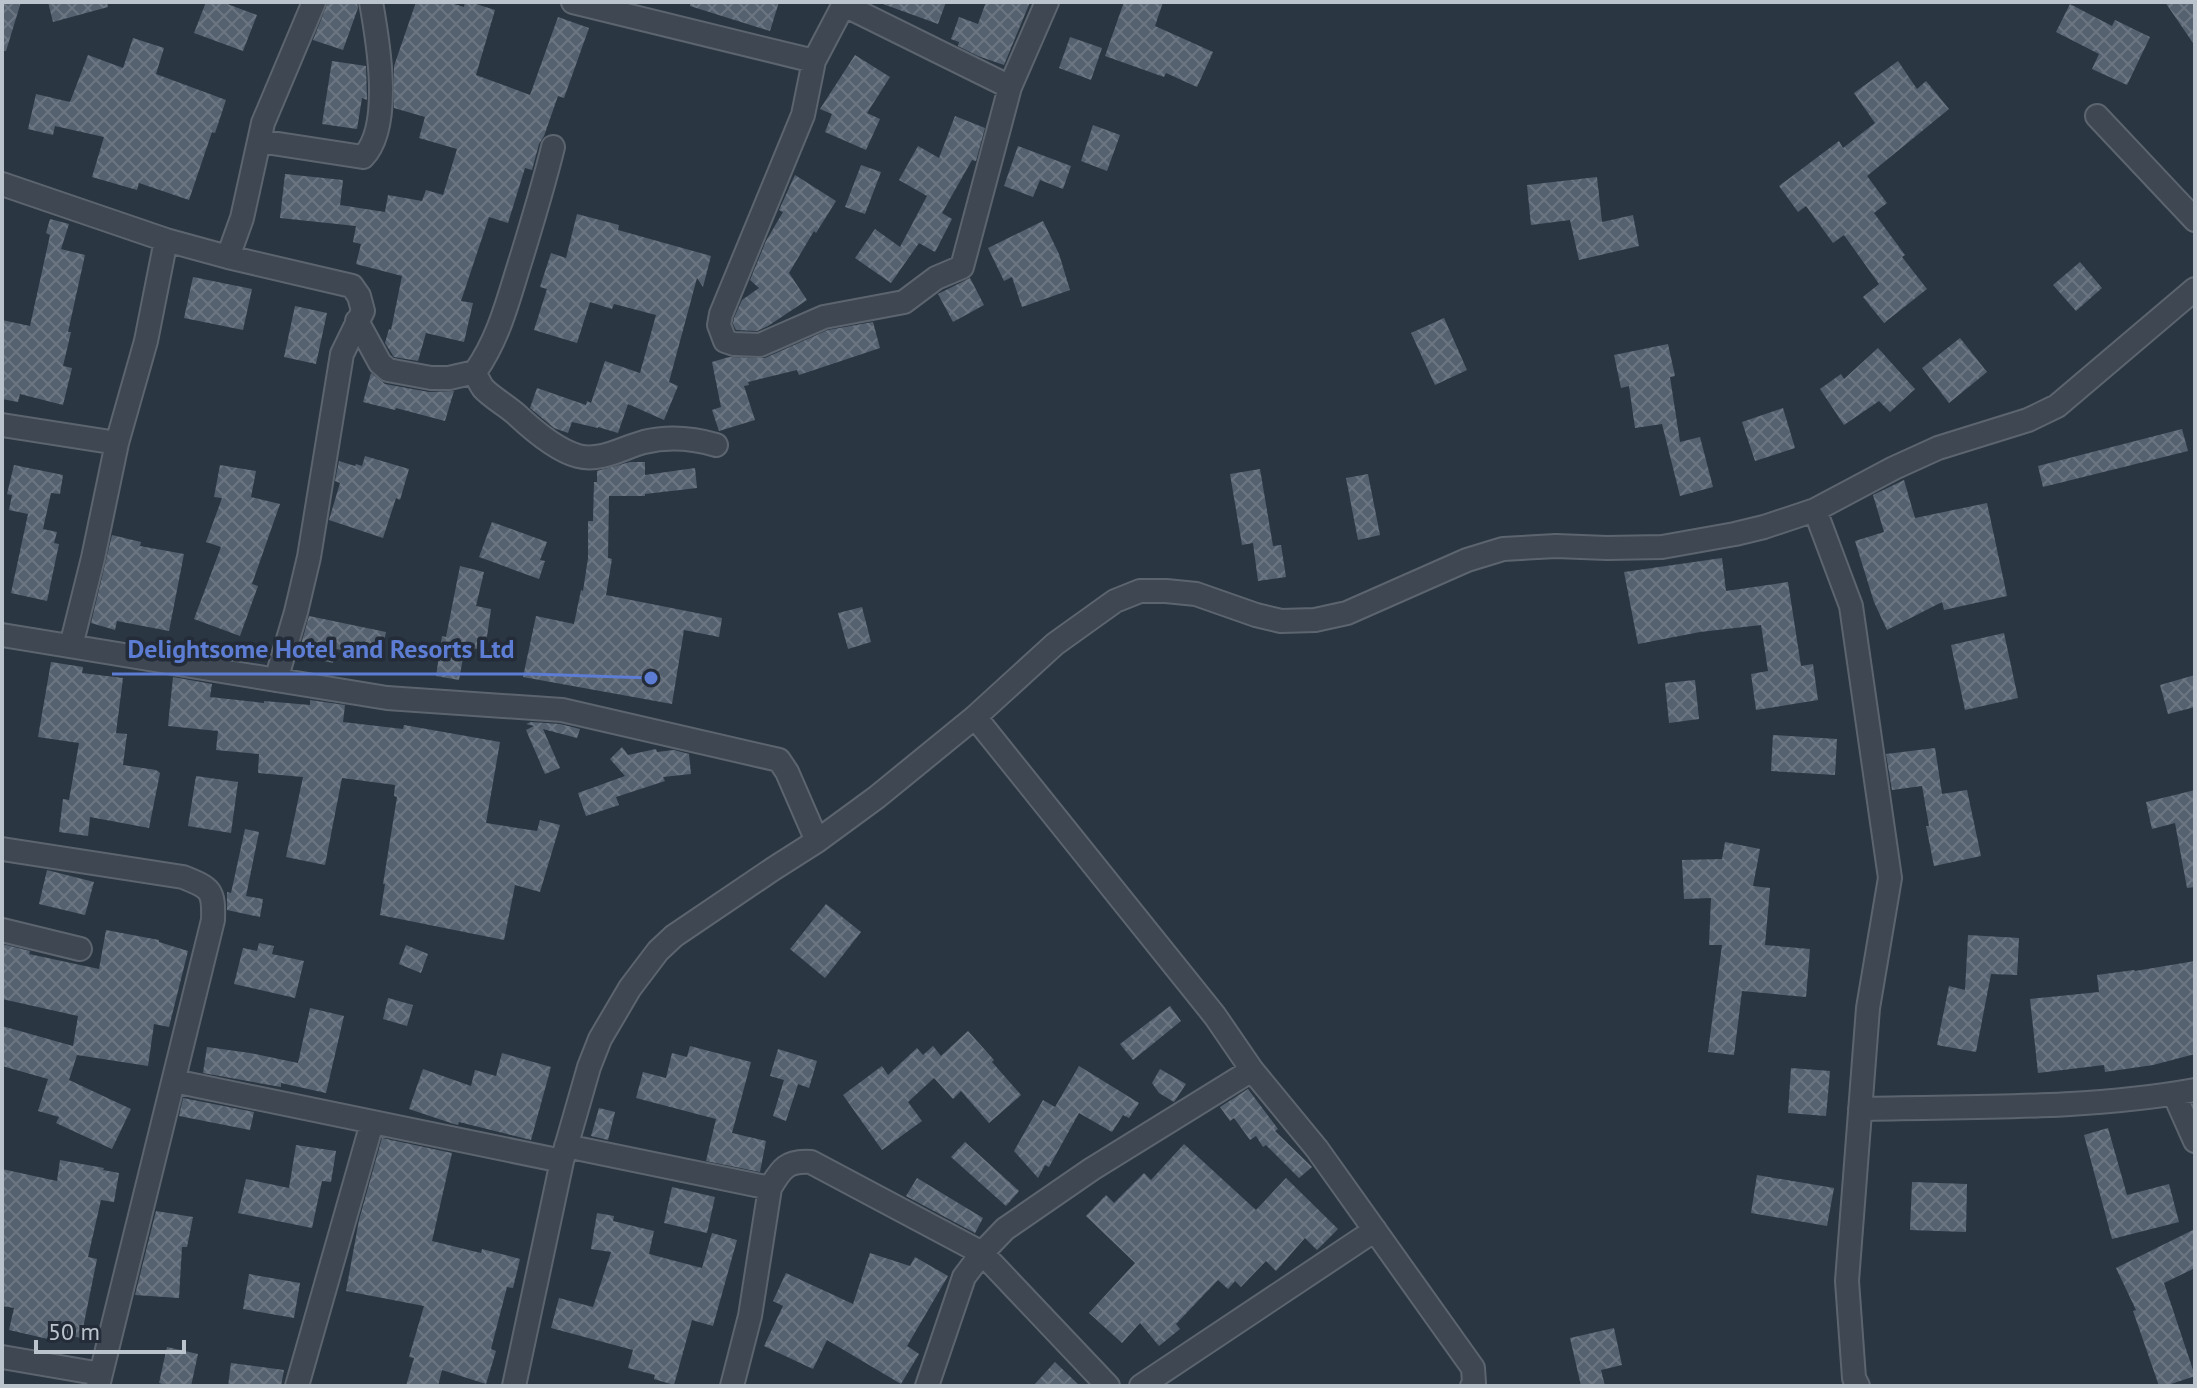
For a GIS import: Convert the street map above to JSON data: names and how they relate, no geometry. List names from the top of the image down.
{
  "places": ["Delightsome Hotel and Resorts Ltd"],
  "scale_bar": "50 m"
}
